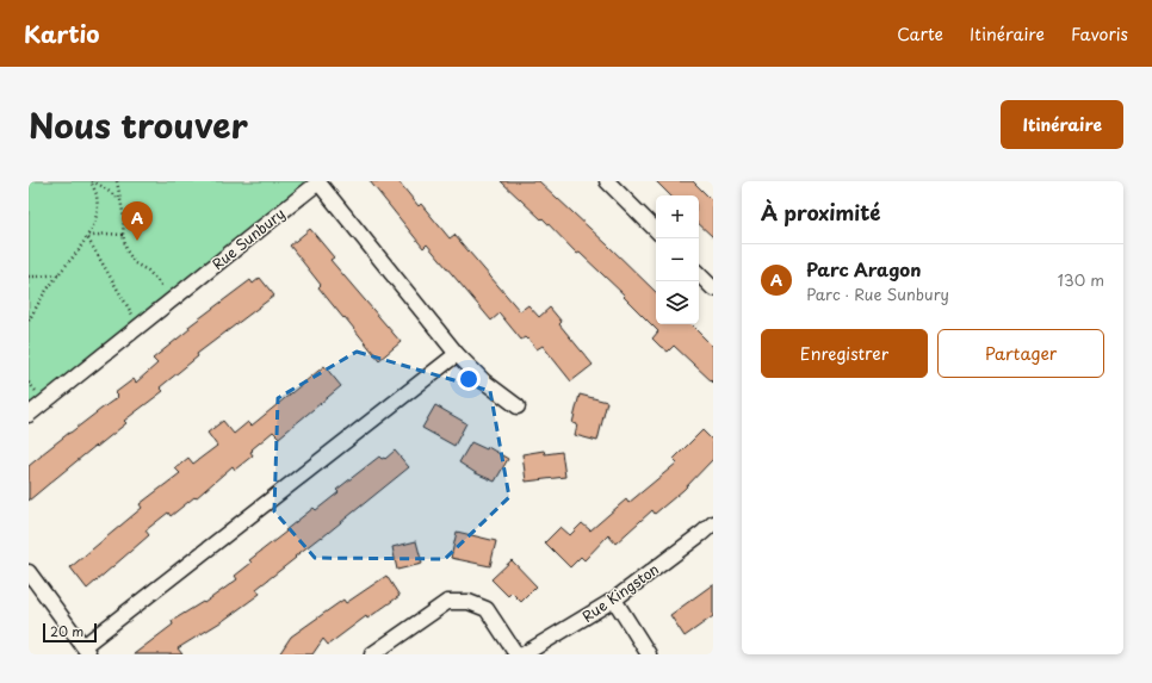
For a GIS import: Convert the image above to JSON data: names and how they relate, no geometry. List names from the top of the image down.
{
  "streets": {
    "street": ["Rue Sunbury", "Rue Kingston"]
  },
  "scale_bar": "20 m",
  "page": {
    "header": "Kartio",
    "nav": ["Carte", "Itinéraire", "Favoris"],
    "title": "Nous trouver",
    "buttons": [
      "Itinéraire",
      ["Enregistrer", "Partager"]
    ],
    "heading": "À proximité",
    "map_buttons": ["+", "−"],
    "pins": "A",
    "list": [
      {
        "mark": "A",
        "name": "Parc Aragon",
        "note": "Parc · Rue Sunbury",
        "value": "130 m"
      }
    ],
    "scale": "20 m"
  }
}
